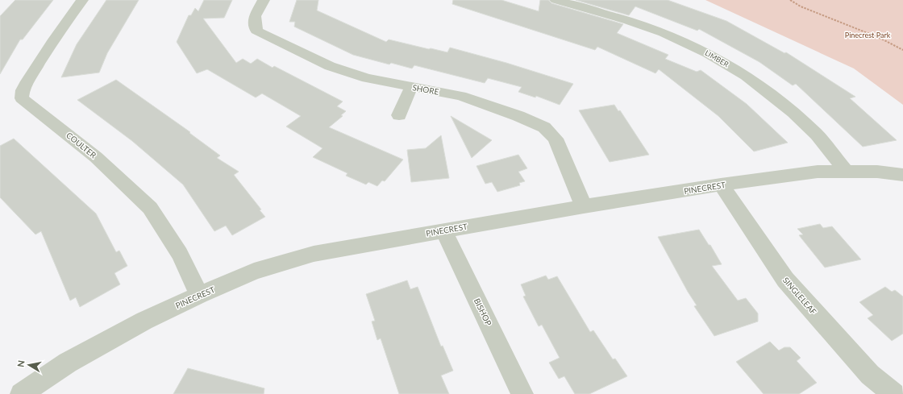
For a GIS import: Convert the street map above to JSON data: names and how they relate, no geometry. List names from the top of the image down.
{
  "streets": {
    "street": [
      "LIMBER",
      "SHORE",
      "COULTER",
      "PINECREST",
      "SINGLELEAF",
      "BISHOP"
    ]
  },
  "crossings": [
    ["LIMBER", "PINECREST"],
    ["SHORE", "PINECREST"],
    ["COULTER", "PINECREST"],
    ["PINECREST", "SINGLELEAF"],
    ["PINECREST", "BISHOP"]
  ],
  "parks": ["Pinecrest Park"],
  "north": "left"
}
